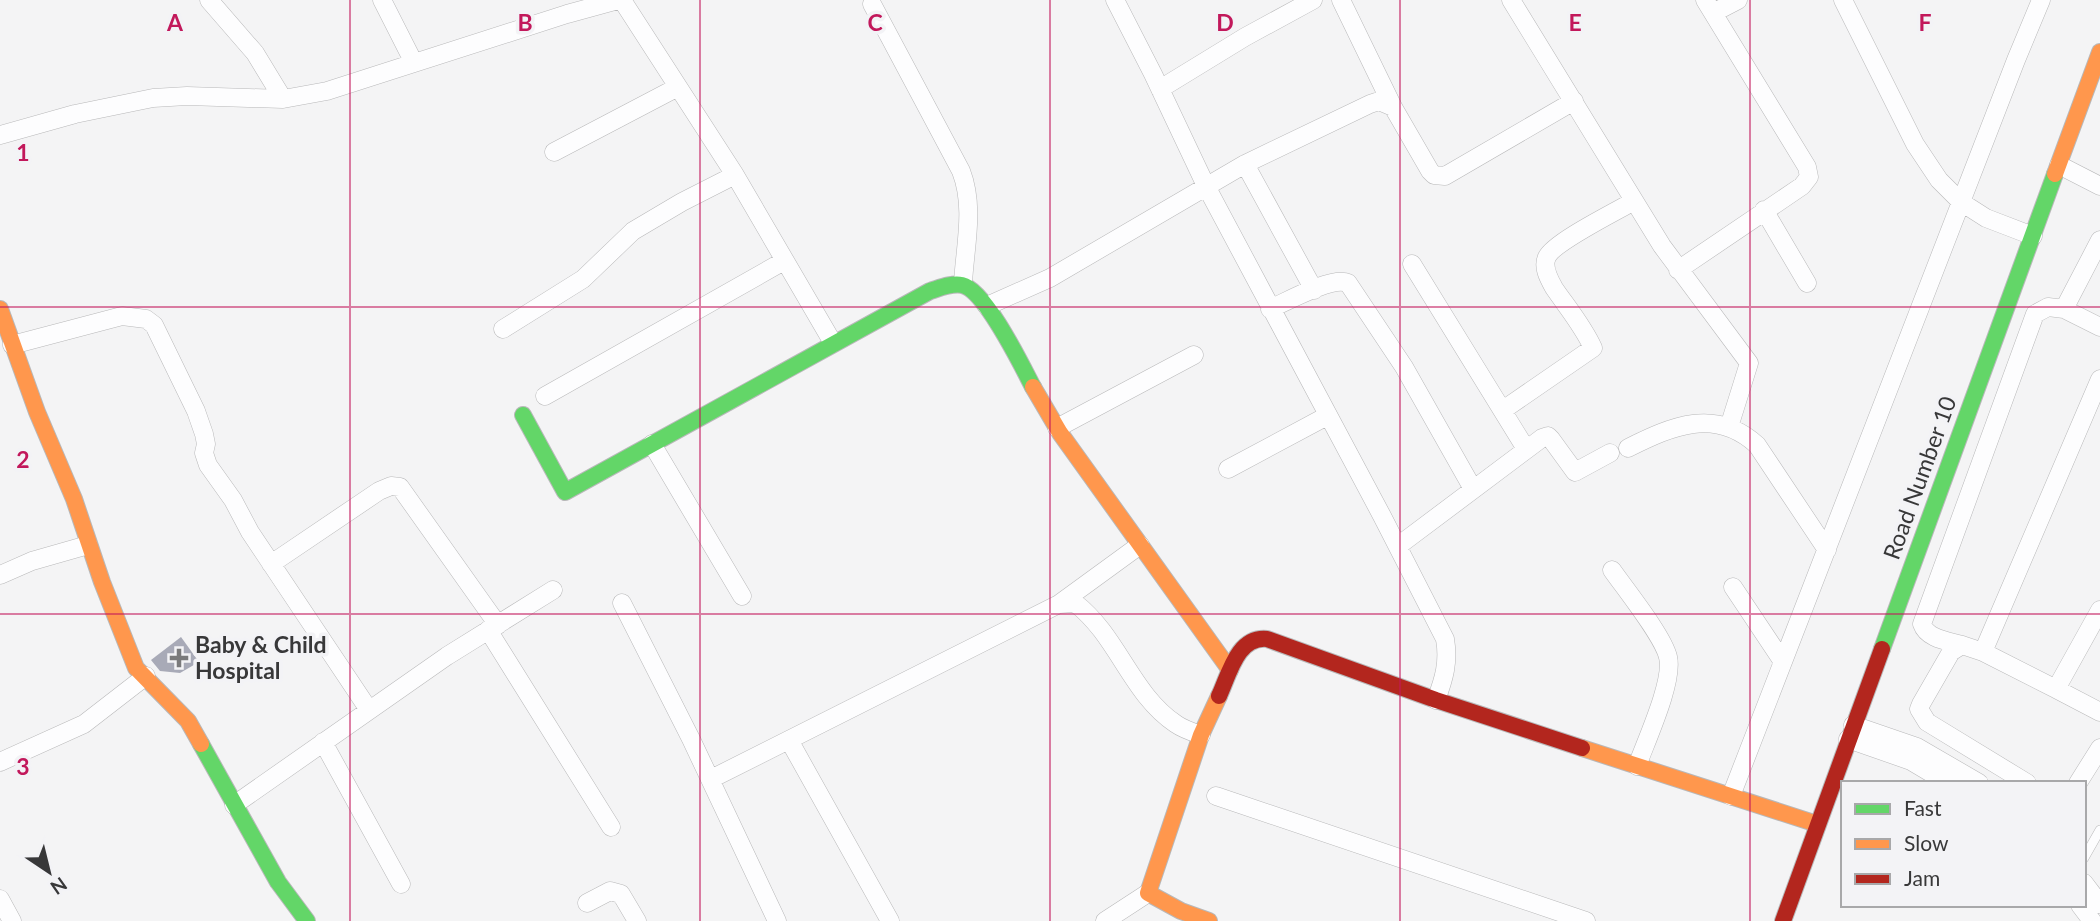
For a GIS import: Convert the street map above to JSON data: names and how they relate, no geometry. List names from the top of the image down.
{
  "streets": {
    "street": ["Road Number 10"]
  },
  "places": {
    "health": ["Baby & Child Hospital"]
  },
  "legend": ["Fast", "Slow", "Jam"],
  "north": "bottom right",
  "grid": {
    "columns": [
      "A",
      "B",
      "C",
      "D",
      "E",
      "F"
    ],
    "rows": ["1", "2", "3"]
  }
}
